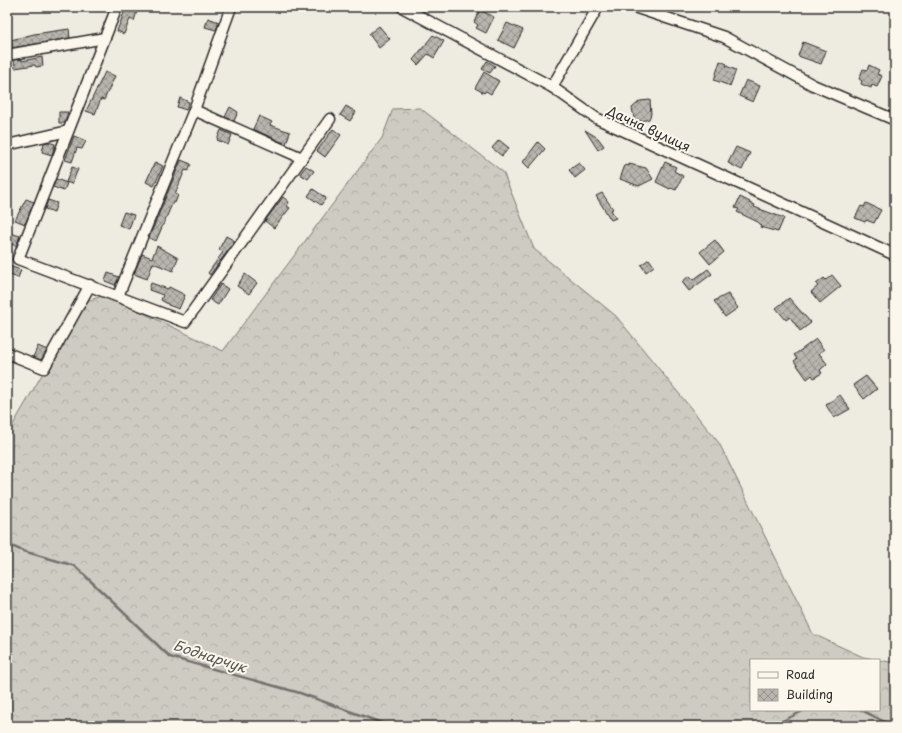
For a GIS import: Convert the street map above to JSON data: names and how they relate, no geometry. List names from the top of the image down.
{
  "streets": {
    "street": ["Дачна вулиця"]
  },
  "water": ["Боднарчук"],
  "legend": ["Road", "Building"]
}
